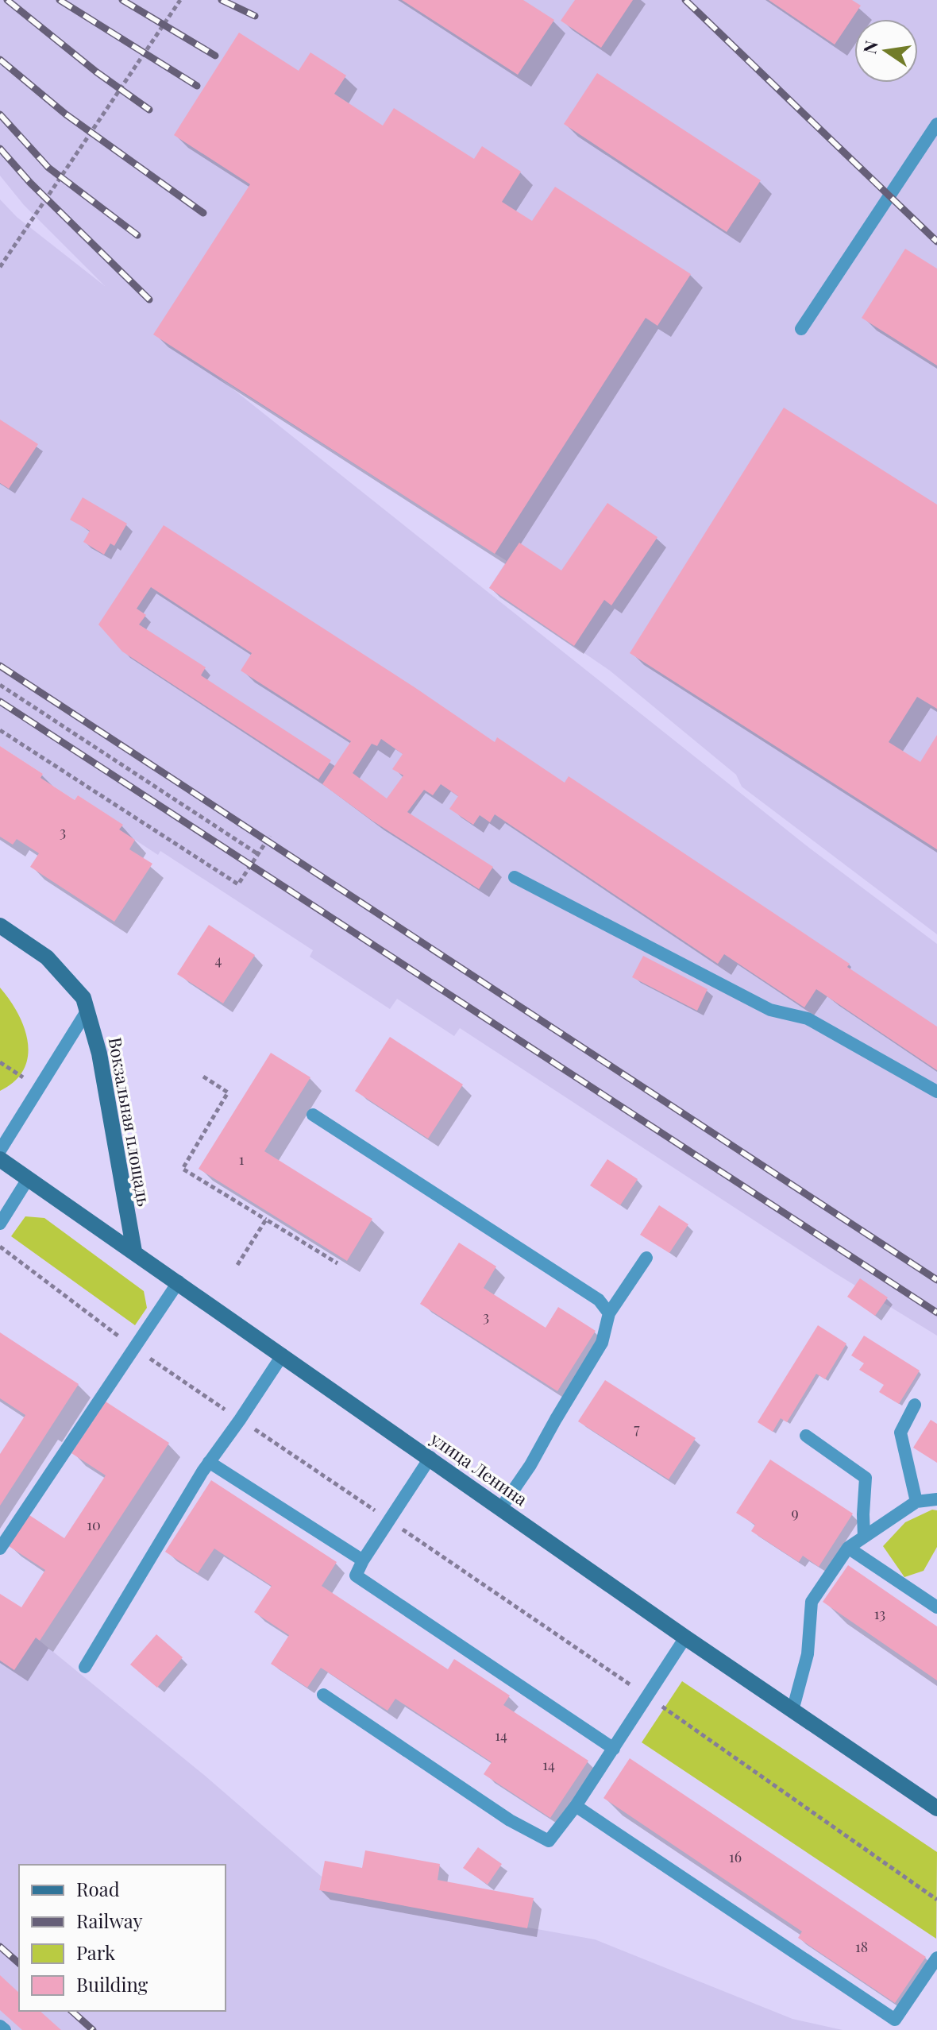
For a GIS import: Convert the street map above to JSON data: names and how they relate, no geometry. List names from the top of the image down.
{
  "streets": {
    "main road": ["Вокзальная площадь", "улица Ленина"]
  },
  "crossings": [
    ["Вокзальная площадь", "улица Ленина"]
  ],
  "house_numbers": [
    "3",
    "4",
    "1",
    "3",
    "7",
    "9",
    "10",
    "13",
    "14",
    "14",
    "16",
    "18"
  ],
  "legend": [
    "Road",
    "Railway",
    "Park",
    "Building"
  ],
  "north": "left"
}
